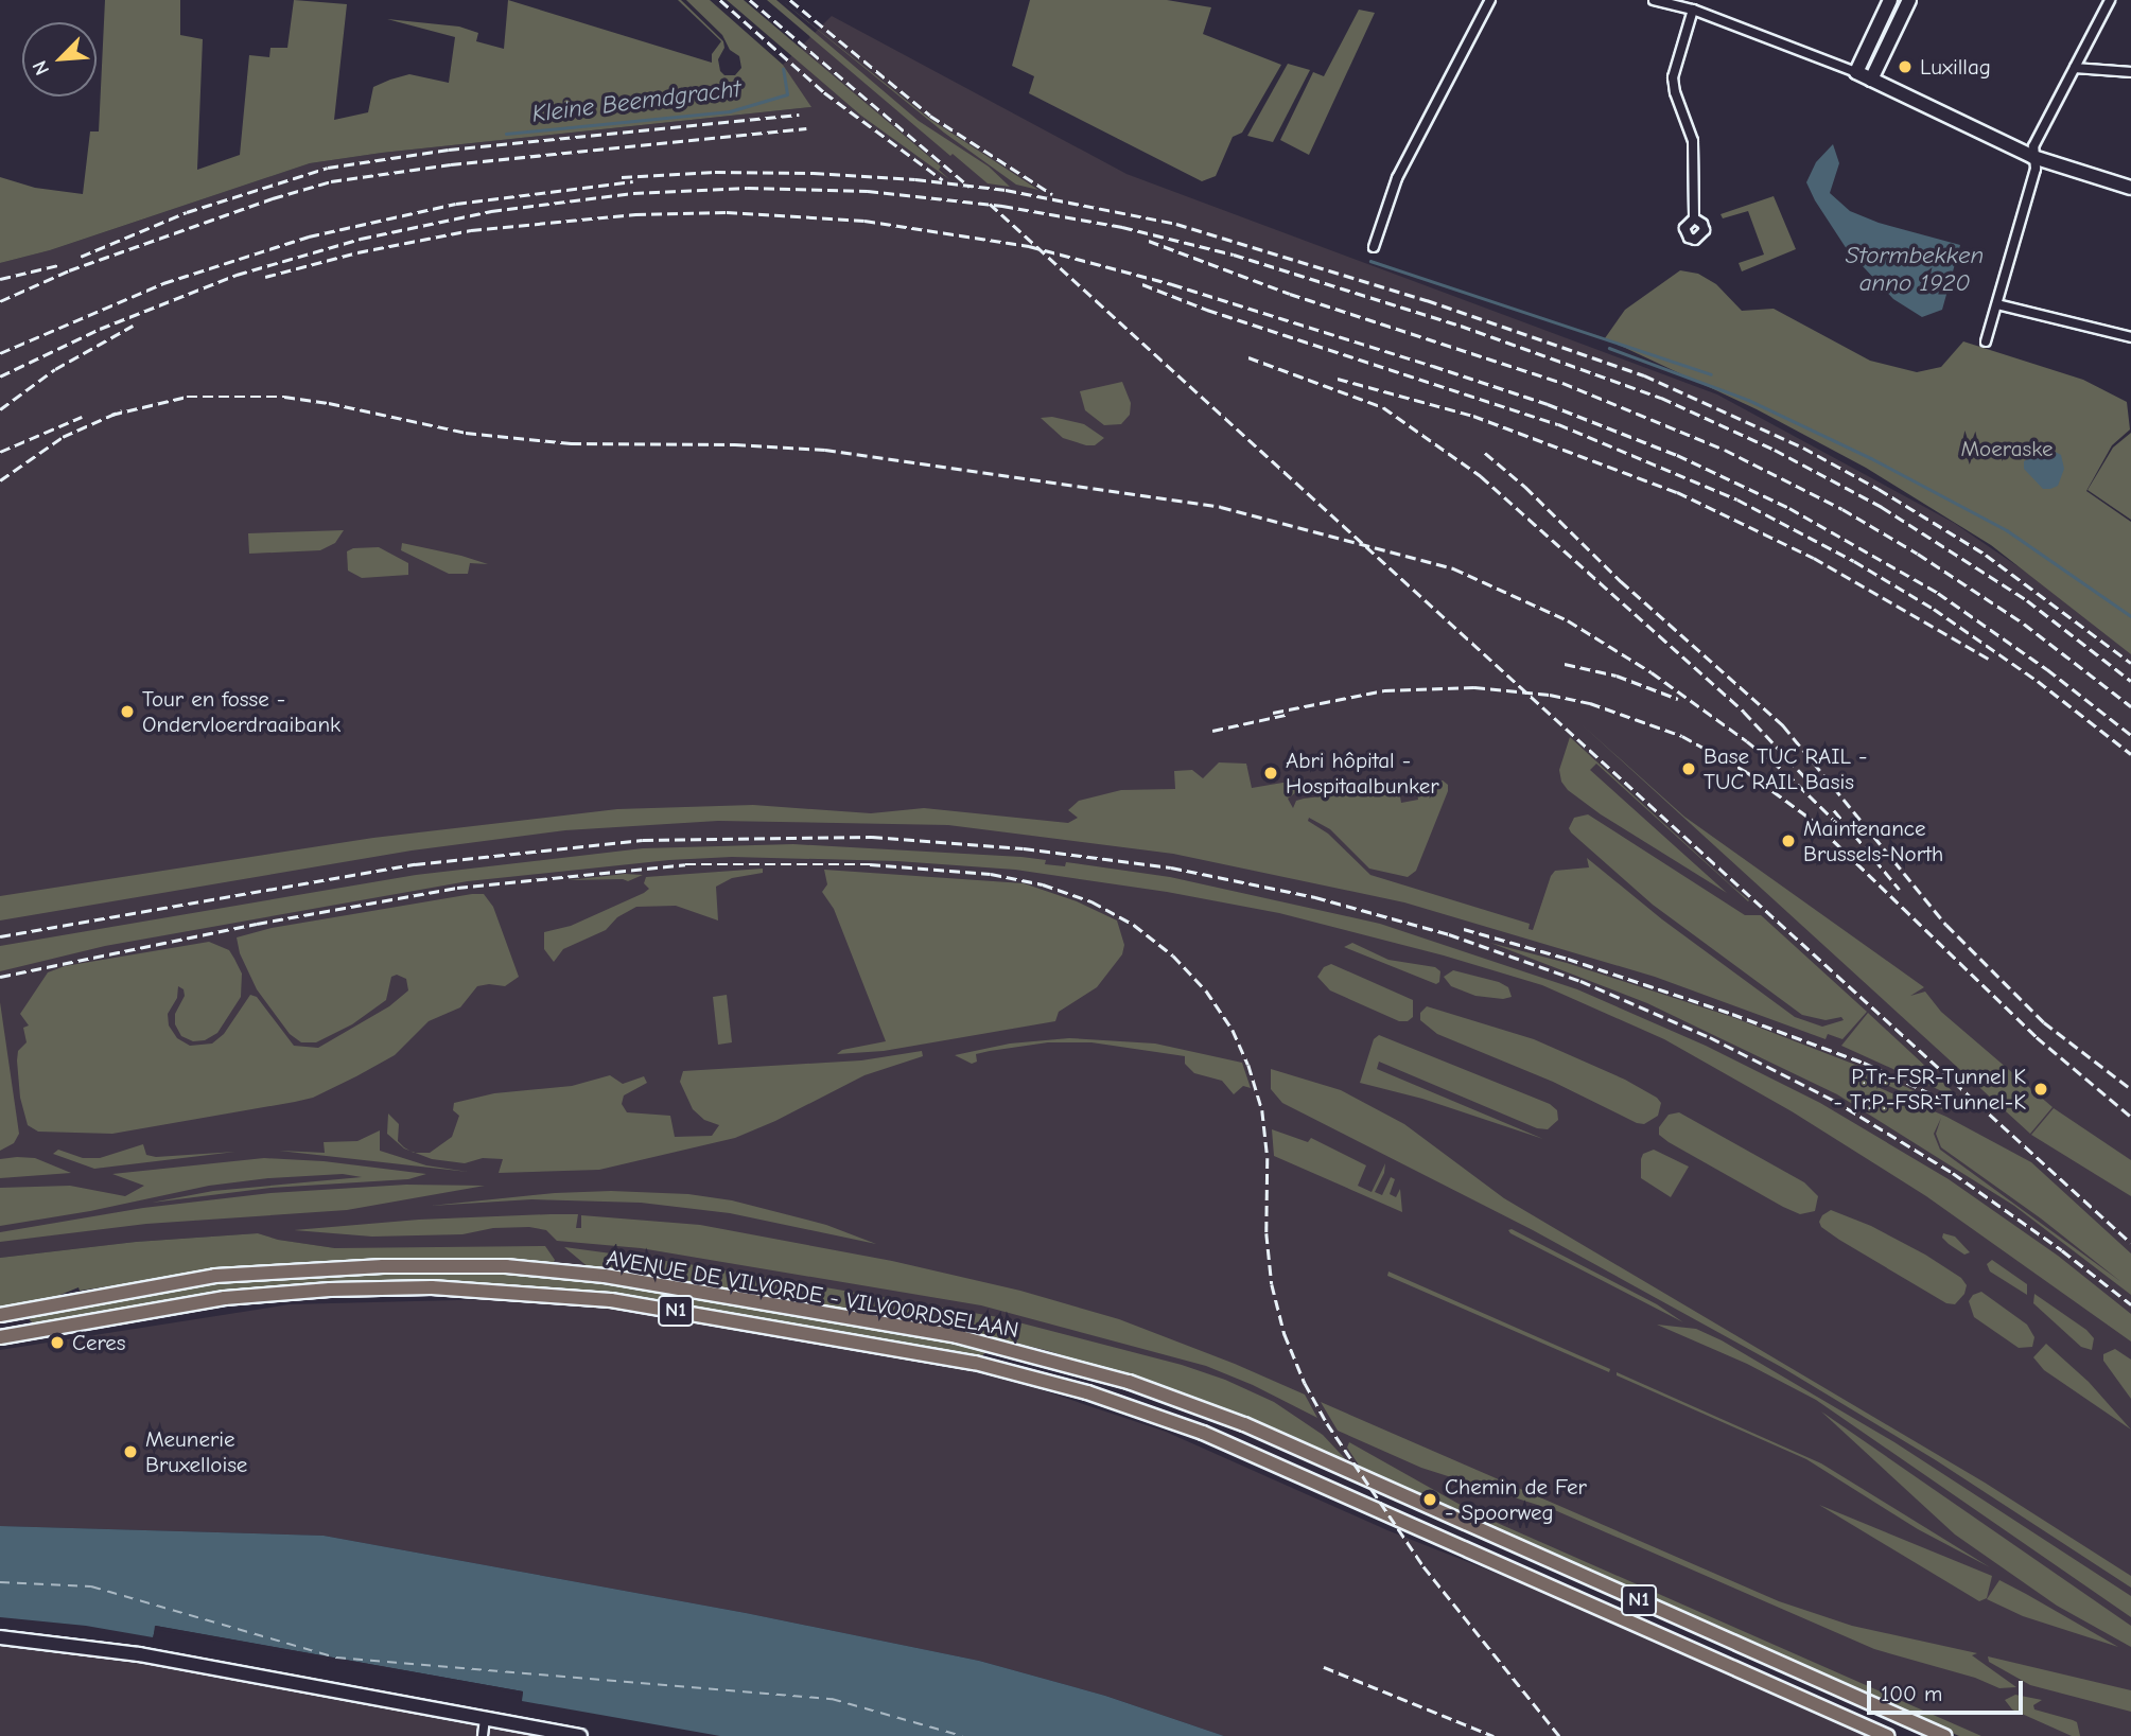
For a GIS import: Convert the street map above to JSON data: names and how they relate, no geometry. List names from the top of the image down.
{
  "streets": {
    "main road": ["AVENUE DE VILVORDE - VILVOORDSELAAN", "N1"]
  },
  "water": ["Kleine Beemdgracht", "Stormbekken anno 1920"],
  "parks": ["Moeraske"],
  "places": [
    "Luxillag",
    "Tour en fosse - Ondervloerdraaibank",
    "Base TUC RAIL - TUC RAIL Basis",
    "Abri hôpital - Hospitaalbunker",
    "Maintenance Brussels-North",
    "P.Tr.-FSR-Tunnel K - Tr.P.-FSR-Tunnel-K",
    "Ceres",
    "Meunerie Bruxelloise",
    "Chemin de Fer - Spoorweg"
  ],
  "scale_bar": "100 m",
  "north": "bottom left"
}
